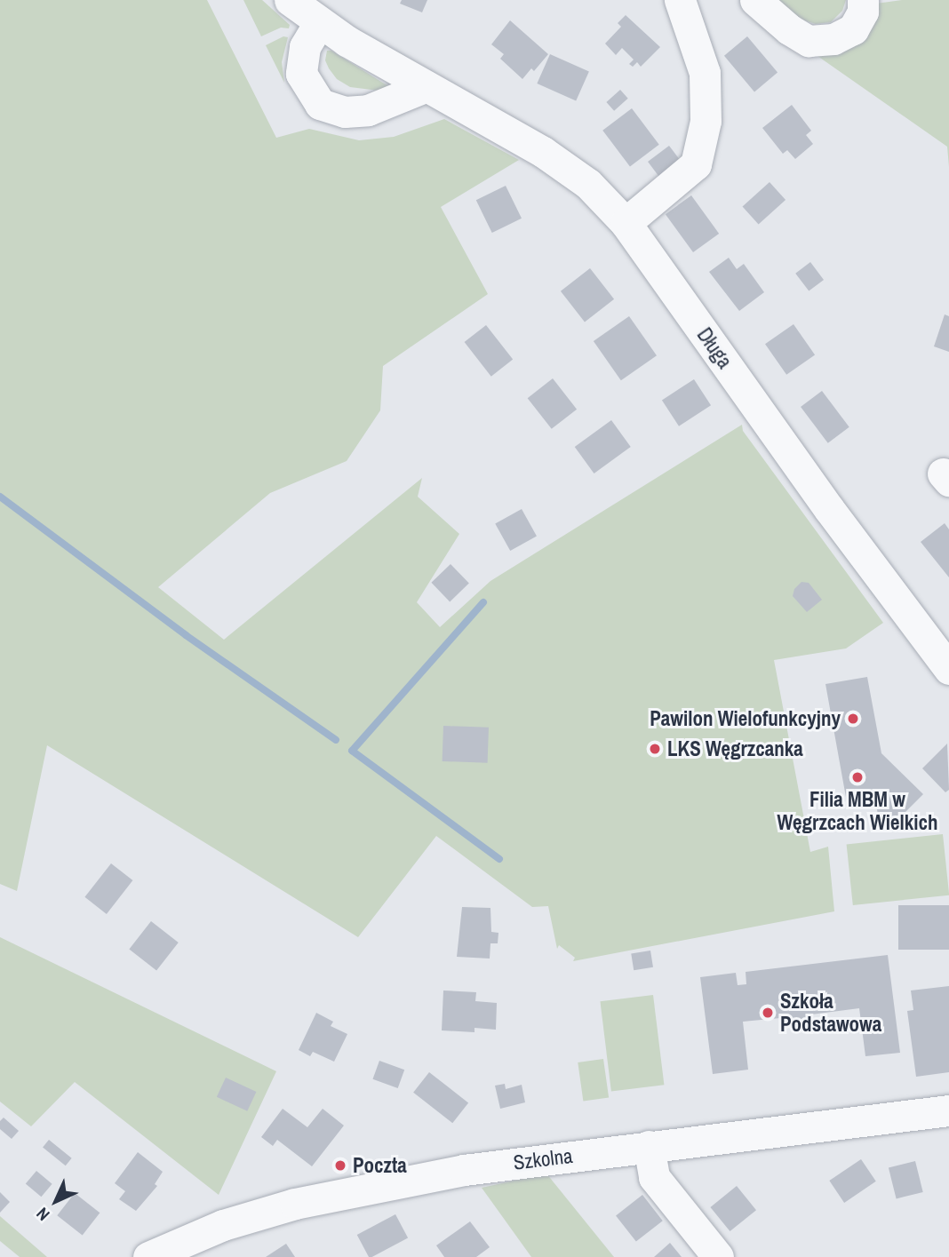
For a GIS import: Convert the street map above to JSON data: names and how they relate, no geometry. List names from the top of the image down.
{
  "streets": {
    "street": ["Długa", "Szkolna"]
  },
  "places": [
    "Pawilon Wielofunkcyjny",
    "LKS Węgrzcanka",
    "Filia MBM w Węgrzcach Wielkich",
    "Szkoła Podstawowa",
    "Poczta"
  ],
  "north": "bottom left"
}
